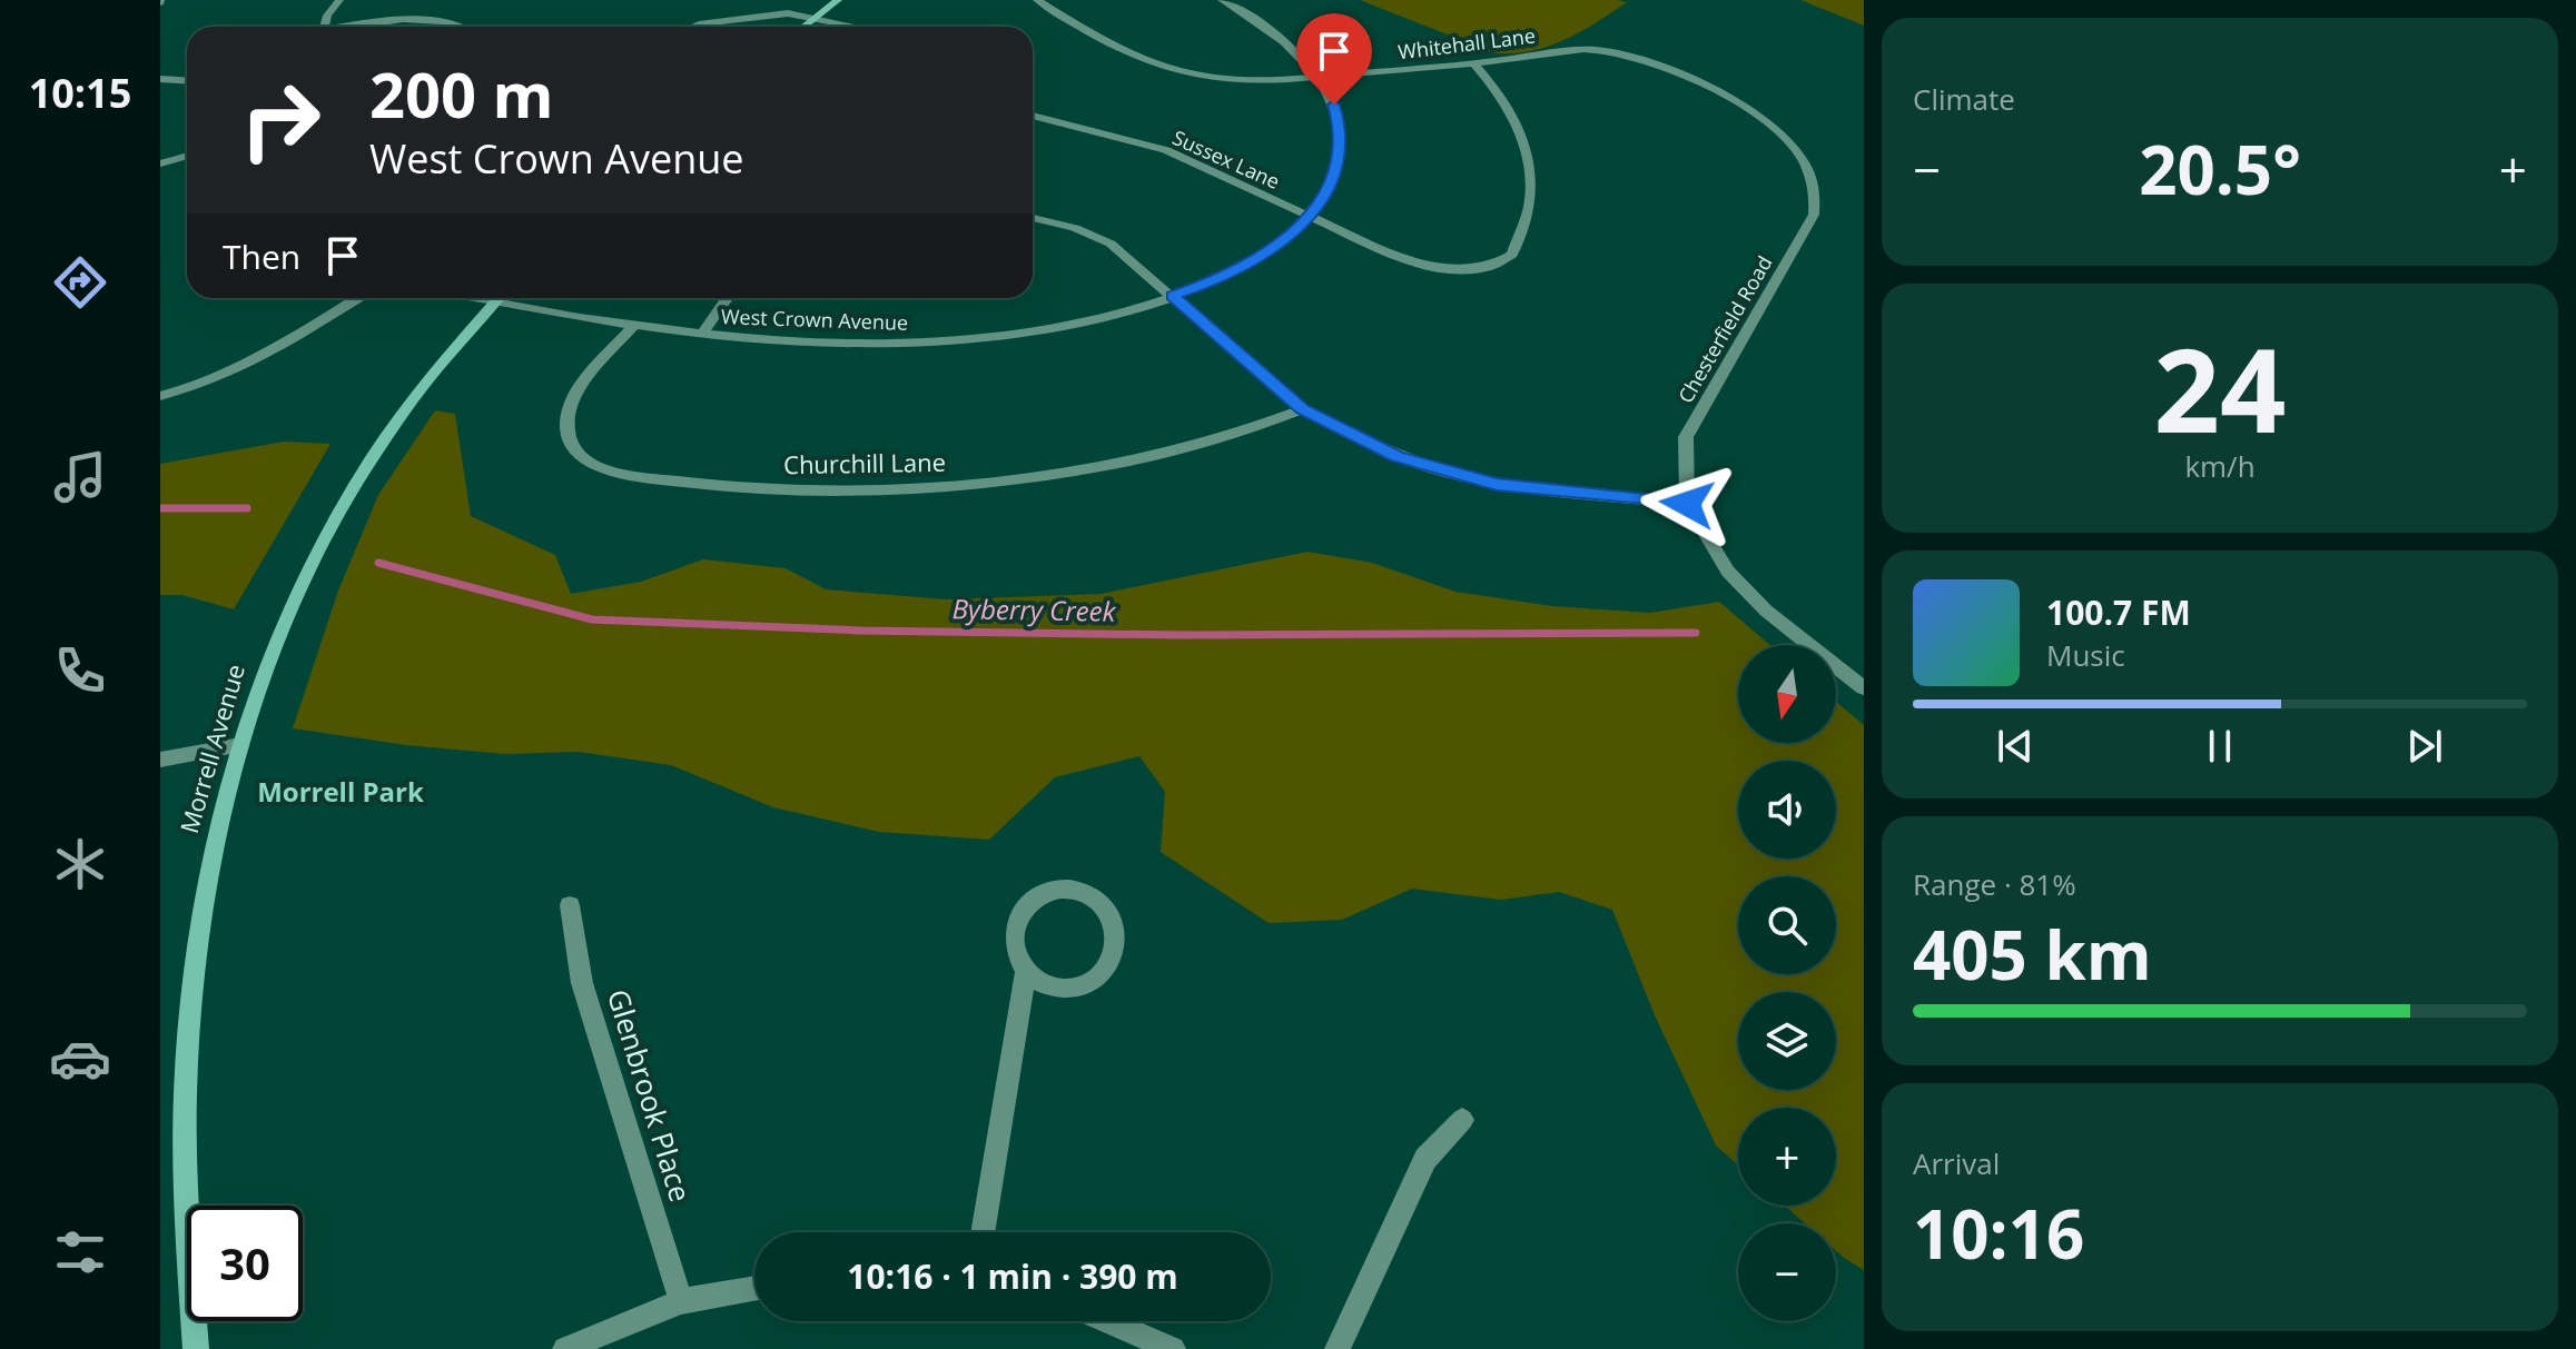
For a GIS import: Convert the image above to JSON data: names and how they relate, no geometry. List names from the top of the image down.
{
  "streets": {
    "street": [
      "Whitehall Lane",
      "Sussex Lane",
      "West Crown Avenue",
      "Chesterfield Road",
      "Churchill Lane",
      "Morrell Avenue",
      "Glenbrook Place"
    ]
  },
  "crossings": [
    ["Whitehall Lane", "Sussex Lane"],
    ["Whitehall Lane", "West Crown Avenue"],
    ["Whitehall Lane", "Chesterfield Road"],
    ["Sussex Lane", "West Crown Avenue"],
    ["West Crown Avenue", "Churchill Lane"],
    ["West Crown Avenue", "Morrell Avenue"]
  ],
  "districts": ["Morrell Park"],
  "water": ["Byberry Creek"],
  "north": "bottom",
  "page": {
    "tabs": "10:15",
    "tile": [
      "Climate",
      ["24", "km/h"],
      ["Range · 81%", "405 km"],
      ["Arrival", "10:16"]
    ],
    "turn": ["200 m", "West Crown Avenue"],
    "heat": ["−", "20.5°", "+"],
    "then": "Then",
    "song": ["100.7 FM", "Music"],
    "map_buttons": ["+", "−"],
    "limit": "30",
    "trip": "10:16 · 1 min · 390 m"
  }
}
